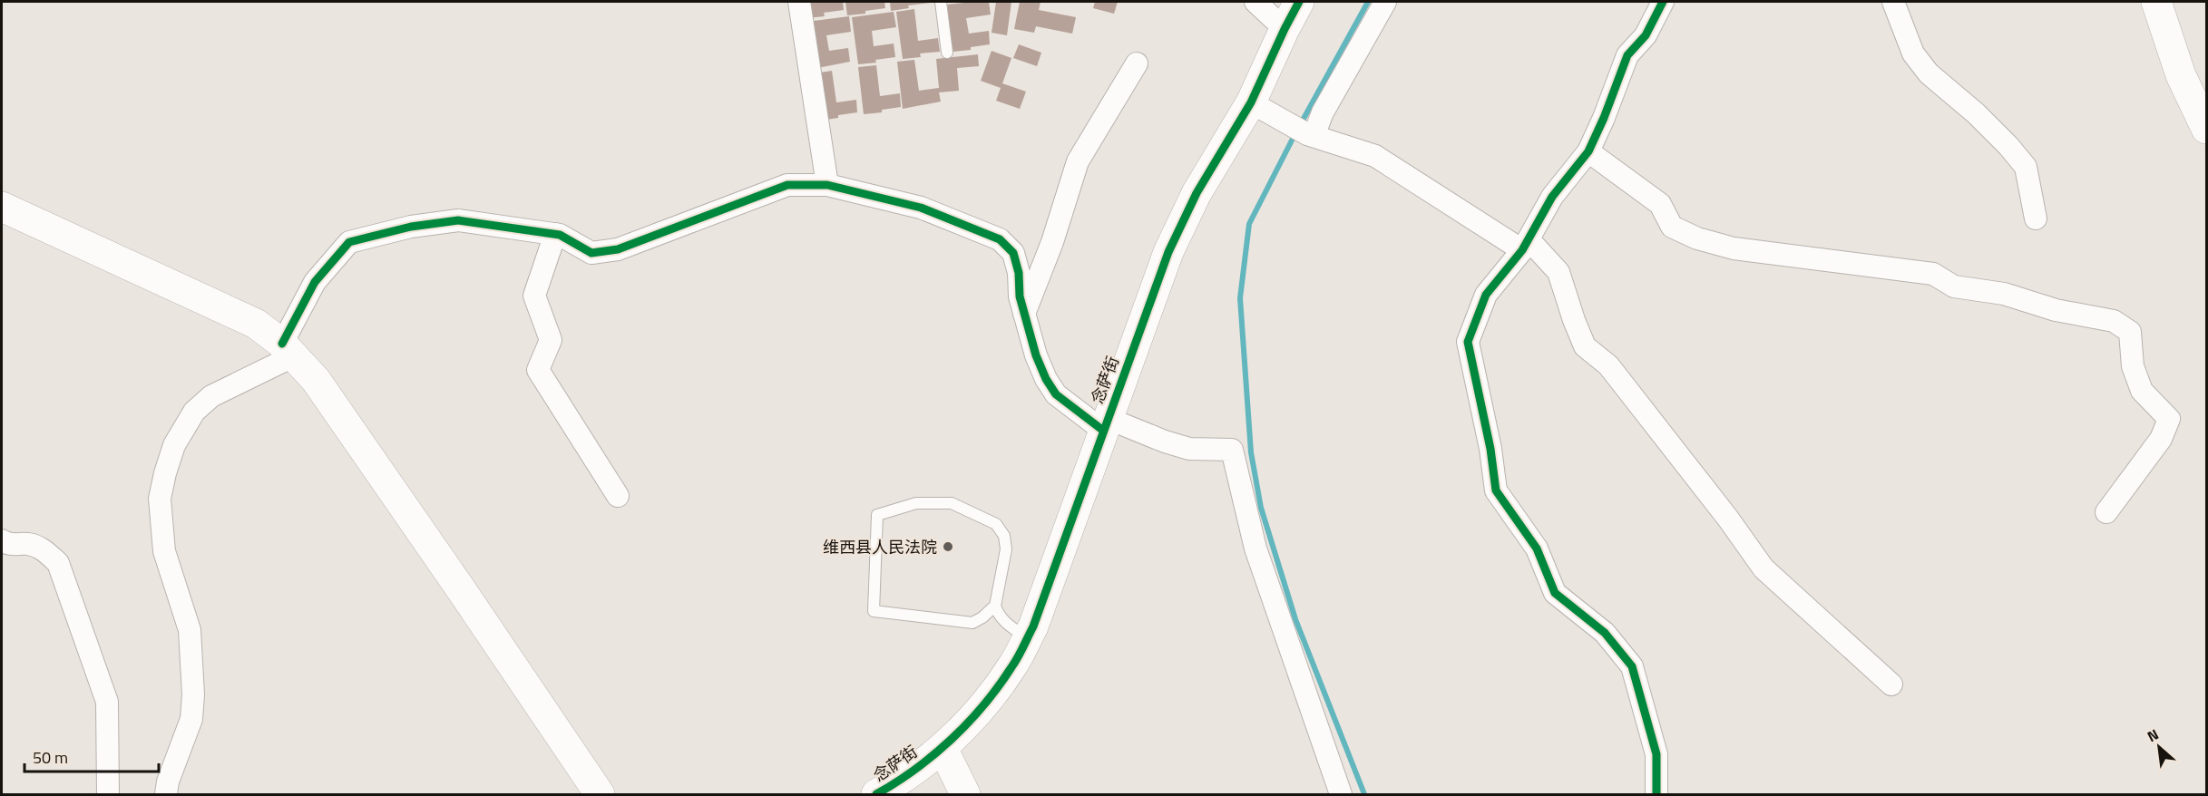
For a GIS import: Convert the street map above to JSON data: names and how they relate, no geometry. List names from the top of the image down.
{
  "streets": {
    "street": ["念萨街"]
  },
  "places": ["维西县人民法院"],
  "scale_bar": "50 m",
  "north": "top left"
}
